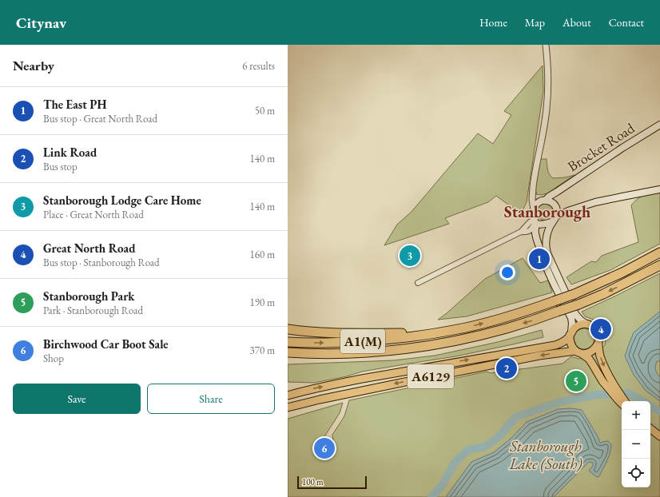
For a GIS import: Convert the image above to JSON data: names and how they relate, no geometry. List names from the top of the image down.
{
  "streets": {
    "highway": ["A1(M)"],
    "main road": ["Brocket Road", "A6129"]
  },
  "districts": ["Stanborough"],
  "water": ["Stanborough Lake (South)"],
  "scale_bar": "100 m",
  "page": {
    "header": "Citynav",
    "nav": [
      "Home",
      "Map",
      "About",
      "Contact"
    ],
    "heading": ["Nearby", "6 results"],
    "list": [
      {
        "mark": "1",
        "name": "The East PH",
        "note": "Bus stop · Great North Road",
        "value": "50 m"
      },
      {
        "mark": "2",
        "name": "Link Road",
        "note": "Bus stop",
        "value": "140 m"
      },
      {
        "mark": "3",
        "name": "Stanborough Lodge Care Home",
        "note": "Place · Great North Road",
        "value": "140 m"
      },
      {
        "mark": "4",
        "name": "Great North Road",
        "note": "Bus stop · Stanborough Road",
        "value": "160 m"
      },
      {
        "mark": "5",
        "name": "Stanborough Park",
        "note": "Park · Stanborough Road",
        "value": "190 m"
      },
      {
        "mark": "6",
        "name": "Birchwood Car Boot Sale",
        "note": "Shop",
        "value": "370 m"
      }
    ],
    "pins": [
      "3",
      "1",
      "4",
      "2",
      "5",
      "6"
    ],
    "buttons": ["Save", "Share"],
    "map_buttons": ["+", "−"],
    "scale": "100 m"
  }
}
